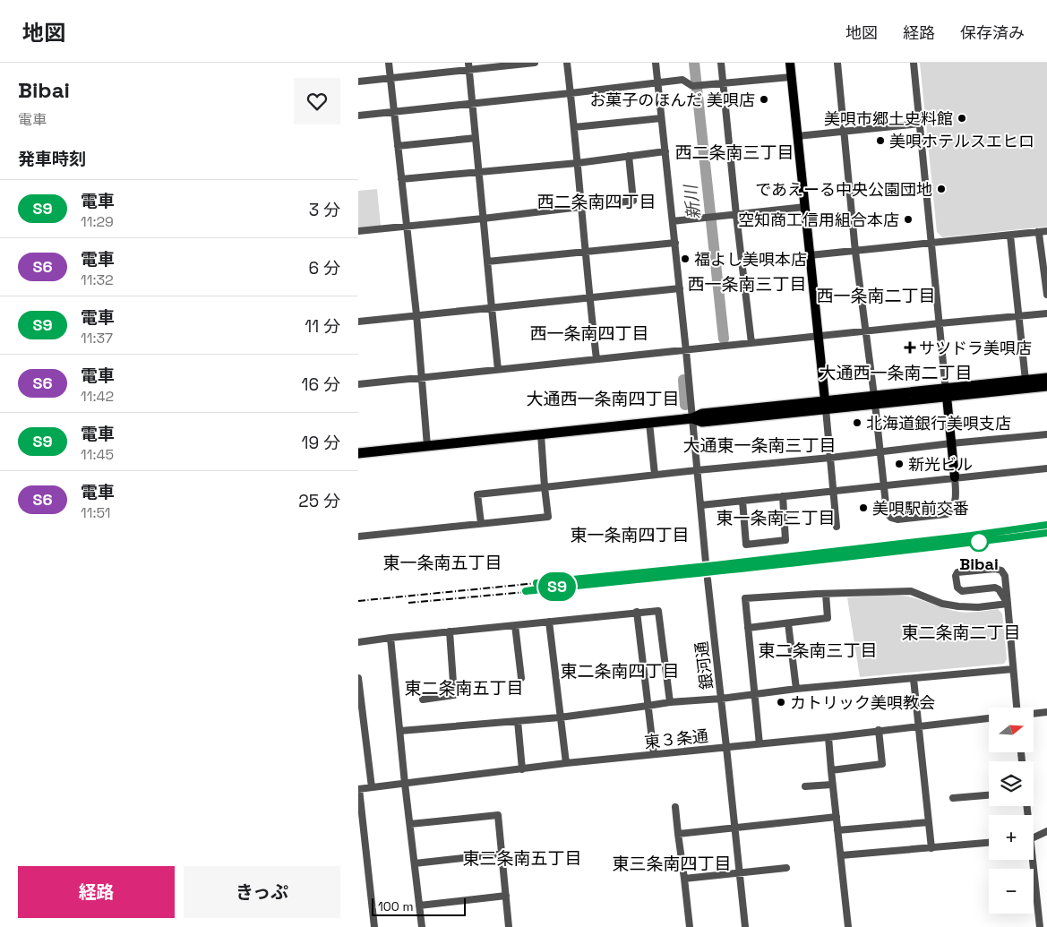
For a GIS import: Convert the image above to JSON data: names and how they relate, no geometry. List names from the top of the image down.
{
  "streets": {
    "street": ["銀河通", "東３条通"]
  },
  "crossings": [
    ["銀河通", "東３条通"]
  ],
  "districts": [
    "西二条南三丁目",
    "西二条南四丁目",
    "西一条南三丁目",
    "西一条南二丁目",
    "西一条南四丁目",
    "大通西一条南二丁目",
    "大通西一条南四丁目",
    "大通東一条南三丁目",
    "東一条南三丁目",
    "東一条南四丁目",
    "東一条南五丁目",
    "東二条南二丁目",
    "東二条南三丁目",
    "東二条南四丁目",
    "東二条南五丁目",
    "東三条南五丁目",
    "東三条南四丁目"
  ],
  "water": ["新川"],
  "places": {
    "other": [
      "お菓子のほんだ 美唄店",
      "美唄市郷土史料館",
      "美唄ホテルスエヒロ",
      "であえーる中央公園団地",
      "空知商工信用組合本店",
      "福よし美唄本店",
      "北海道銀行美唄支店",
      "新光ビル",
      "美唄駅前交番",
      "Bibai",
      "カトリック美唄教会"
    ],
    "health": ["サツドラ美唄店"]
  },
  "scale_bar": "100 m",
  "north": "right",
  "page": {
    "header": "地図",
    "nav": ["地図", "経路", "保存済み"],
    "heading": [
      ["Bibai", "電車"],
      "発車時刻"
    ],
    "on_map": "S9",
    "list": [
      {
        "mark": "S9",
        "name": "電車",
        "note": "11:29",
        "value": "3 分"
      },
      {
        "mark": "S6",
        "name": "電車",
        "note": "11:32",
        "value": "6 分"
      },
      {
        "mark": "S9",
        "name": "電車",
        "note": "11:37",
        "value": "11 分"
      },
      {
        "mark": "S6",
        "name": "電車",
        "note": "11:42",
        "value": "16 分"
      },
      {
        "mark": "S9",
        "name": "電車",
        "note": "11:45",
        "value": "19 分"
      },
      {
        "mark": "S6",
        "name": "電車",
        "note": "11:51",
        "value": "25 分"
      }
    ],
    "map_buttons": ["+", "−"],
    "buttons": ["経路", "きっぷ"],
    "scale": "100 m"
  }
}
